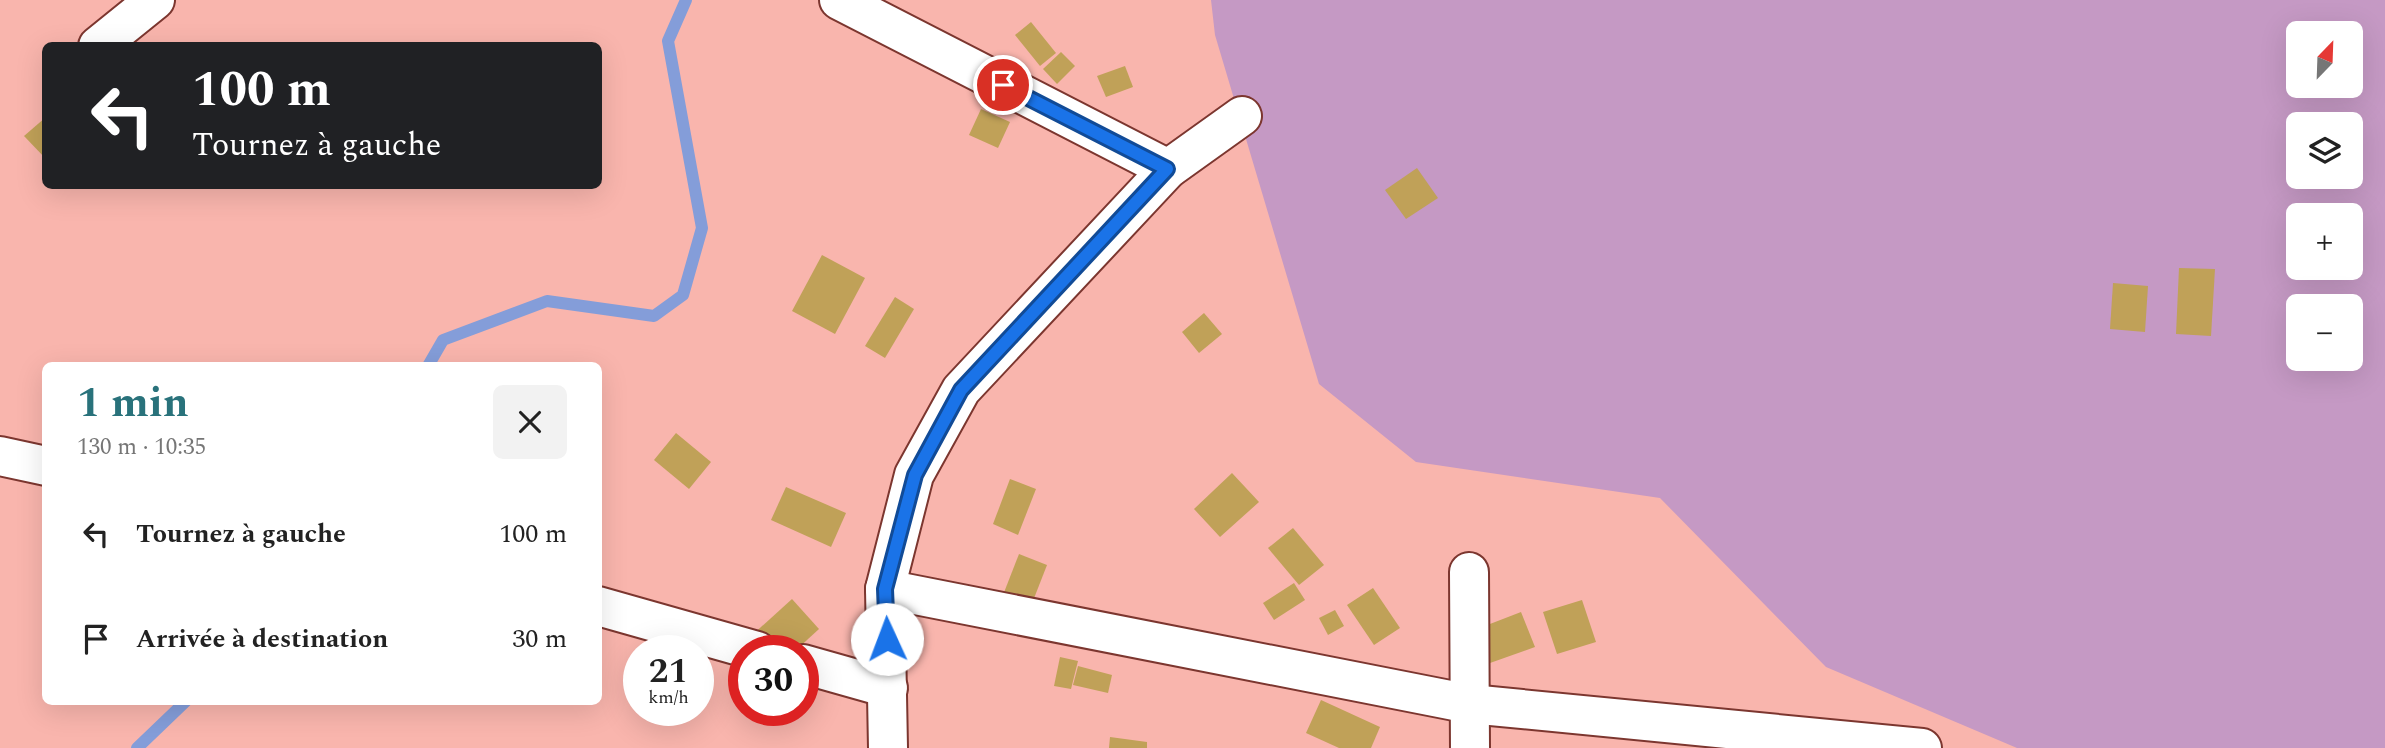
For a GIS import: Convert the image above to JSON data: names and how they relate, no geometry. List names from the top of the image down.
{
  "north": "top right",
  "page": {
    "map_buttons": ["+", "−"],
    "turn": ["100 m", "Tournez à gauche"],
    "heading": ["1 min", "130 m · 10:35"],
    "list": [
      {
        "name": "Tournez à gauche",
        "value": "100 m"
      },
      {
        "name": "Arrivée à destination",
        "value": "30 m"
      }
    ],
    "speed": "21 km/h",
    "limit": "30"
  }
}
